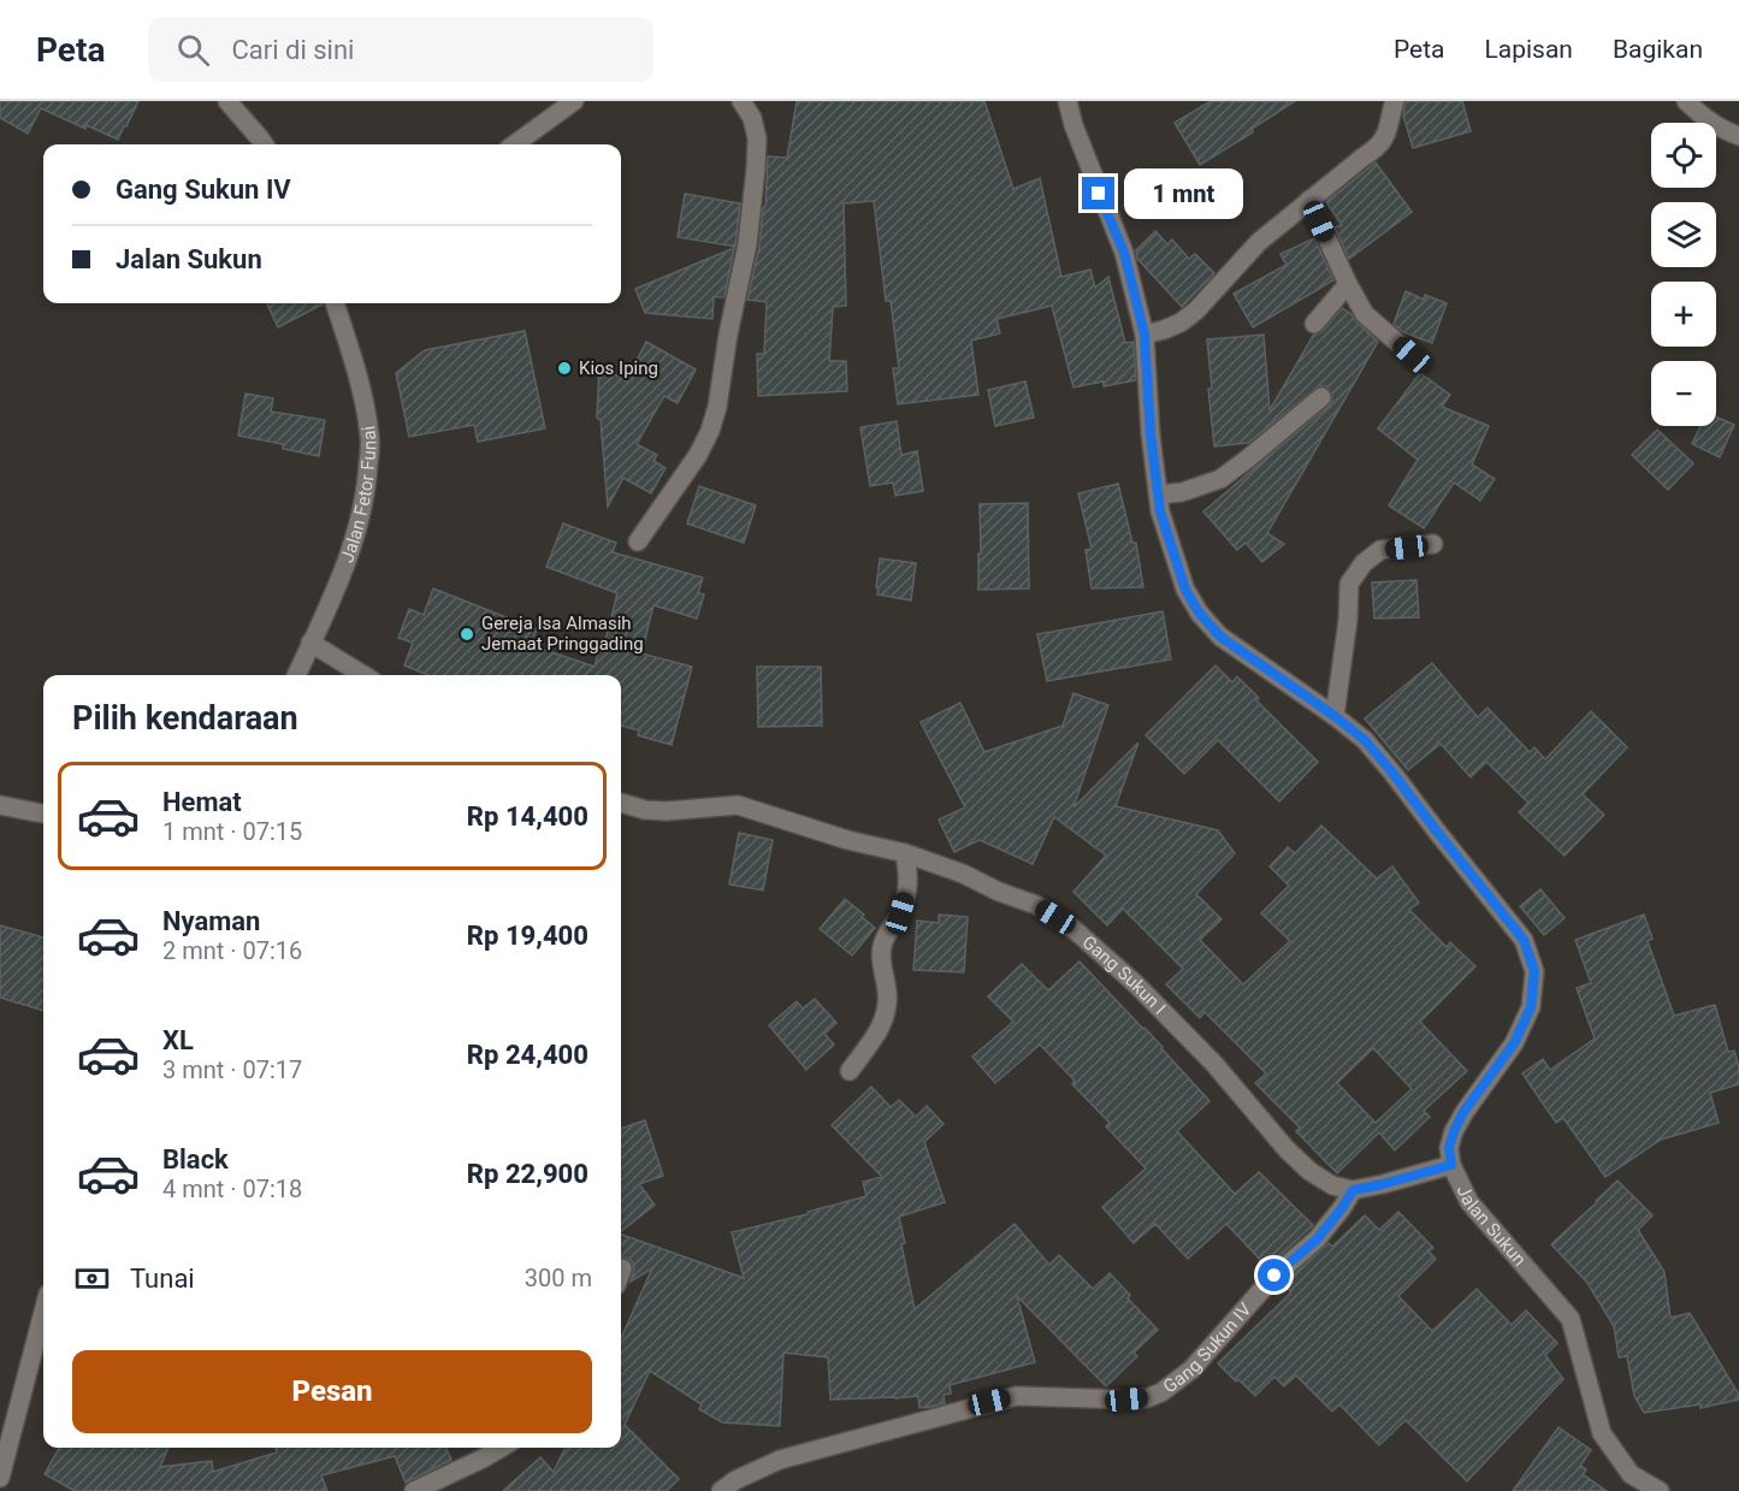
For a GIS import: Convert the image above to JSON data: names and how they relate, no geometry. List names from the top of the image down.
{
  "streets": {
    "street": [
      "Jalan Fetor Funai",
      "Gang Sukun I",
      "Jalan Sukun",
      "Gang Sukun IV"
    ]
  },
  "crossings": [
    ["Gang Sukun I", "Gang Sukun IV"]
  ],
  "places": ["Kios Iping", "Gereja Isa Almasih Jemaat Pringgading"],
  "page": {
    "header": "Peta",
    "search": "Cari di sini",
    "nav": ["Peta", "Lapisan", "Bagikan"],
    "map_buttons": ["+", "−"],
    "banner": ["Gang Sukun IV", "Jalan Sukun"],
    "bubble": "1 mnt",
    "heading": "Pilih kendaraan",
    "list": [
      {
        "name": "Hemat",
        "note": "1 mnt · 07:15",
        "value": "Rp 14,400"
      },
      {
        "name": "Nyaman",
        "note": "2 mnt · 07:16",
        "value": "Rp 19,400"
      },
      {
        "name": "XL",
        "note": "3 mnt · 07:17",
        "value": "Rp 24,400"
      },
      {
        "name": "Black",
        "note": "4 mnt · 07:18",
        "value": "Rp 22,900"
      }
    ],
    "pay": ["Tunai", "300 m"],
    "buttons": "Pesan"
  }
}
